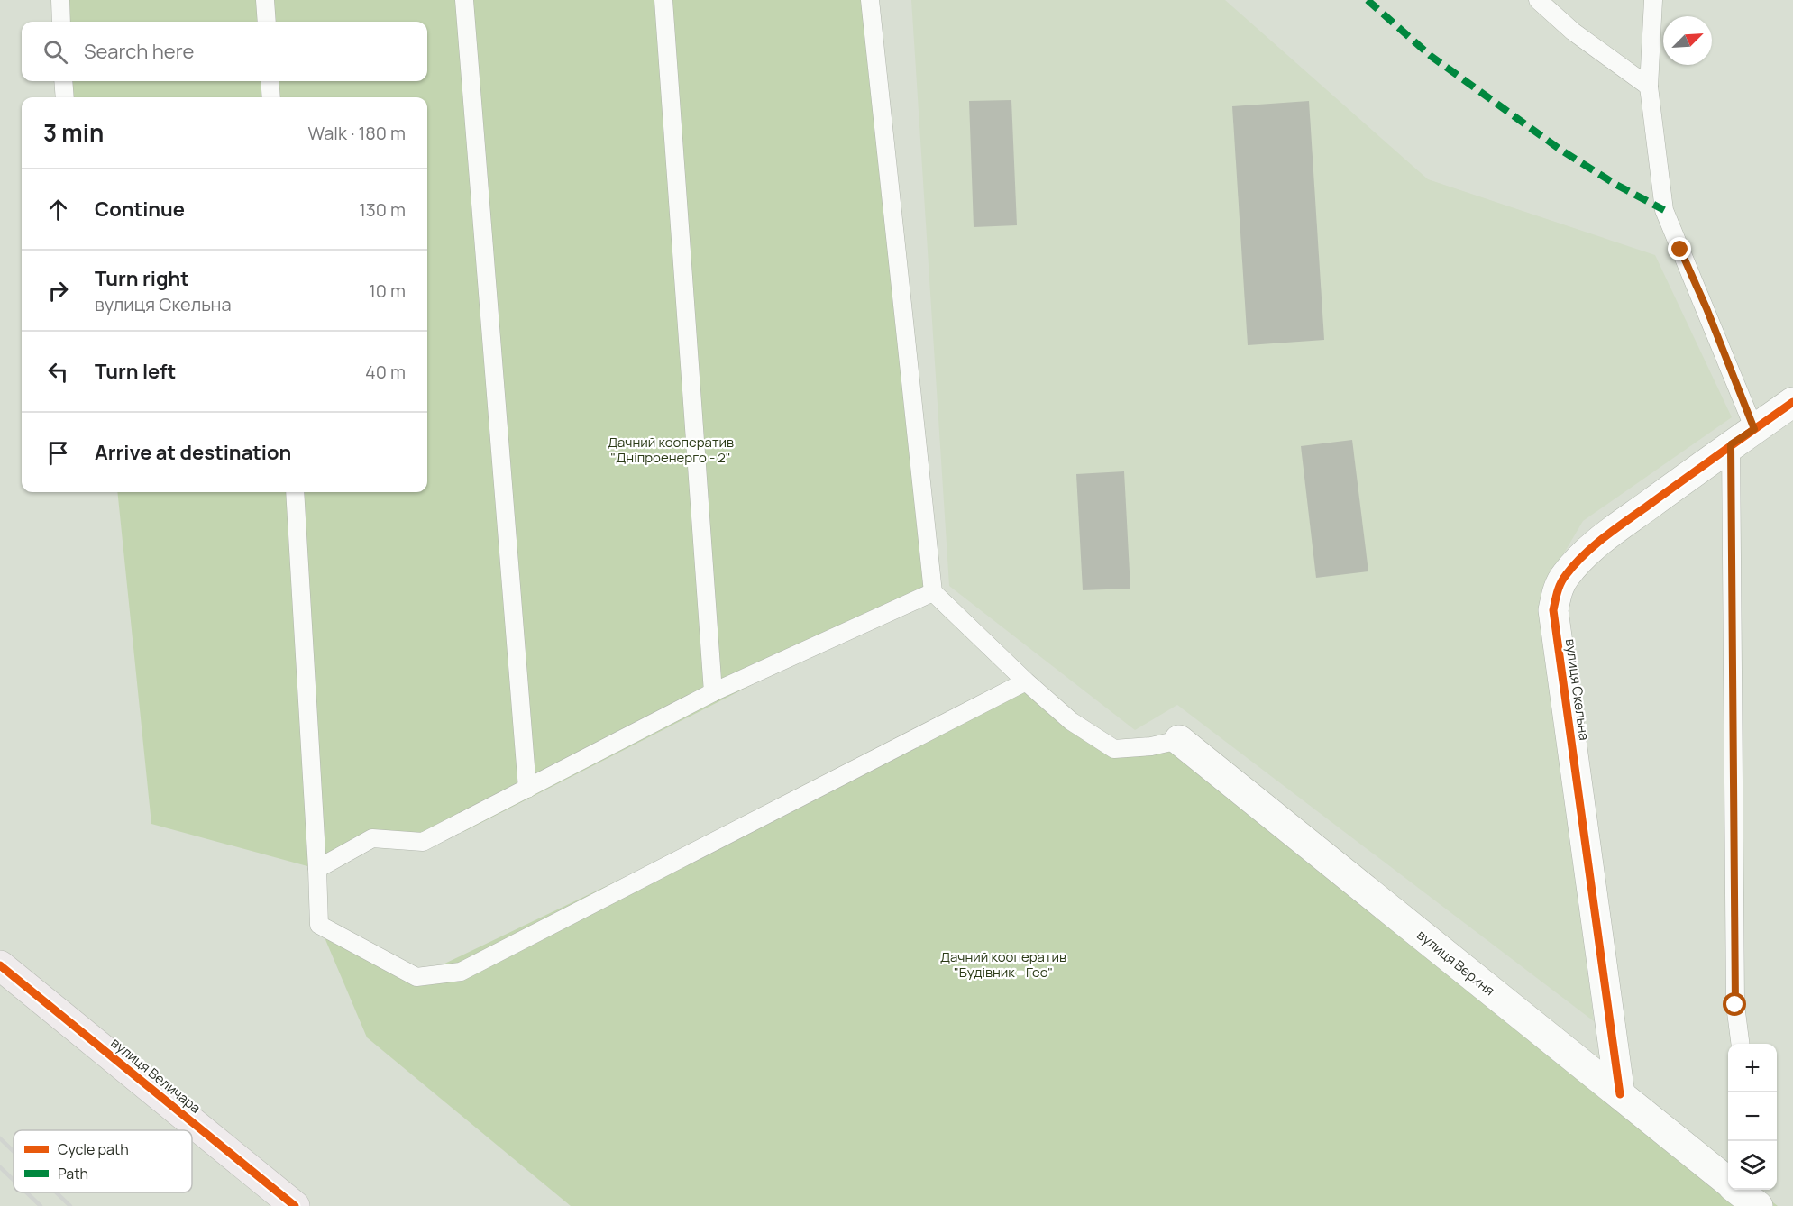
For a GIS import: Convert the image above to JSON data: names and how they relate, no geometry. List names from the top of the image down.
{
  "streets": {
    "main road": ["вулиця Величара"],
    "street": ["вулиця Скельна", "вулиця Верхня"]
  },
  "crossings": [
    ["вулиця Скельна", "вулиця Верхня"]
  ],
  "parks": ["Дачний кооператив \"Дніпроенерго - 2\"", "Дачний кооператив \"Будівник - Гео\""],
  "legend": ["Cycle path", "Path"],
  "north": "top right",
  "page": {
    "search": "Search here",
    "heading": ["3 min", "Walk · 180 m"],
    "list": [
      ["Continue", "130 m"],
      ["Turn right", "вулиця Скельна", "10 m"],
      ["Turn left", "40 m"],
      "Arrive at destination"
    ],
    "map_buttons": ["+", "−"]
  }
}
